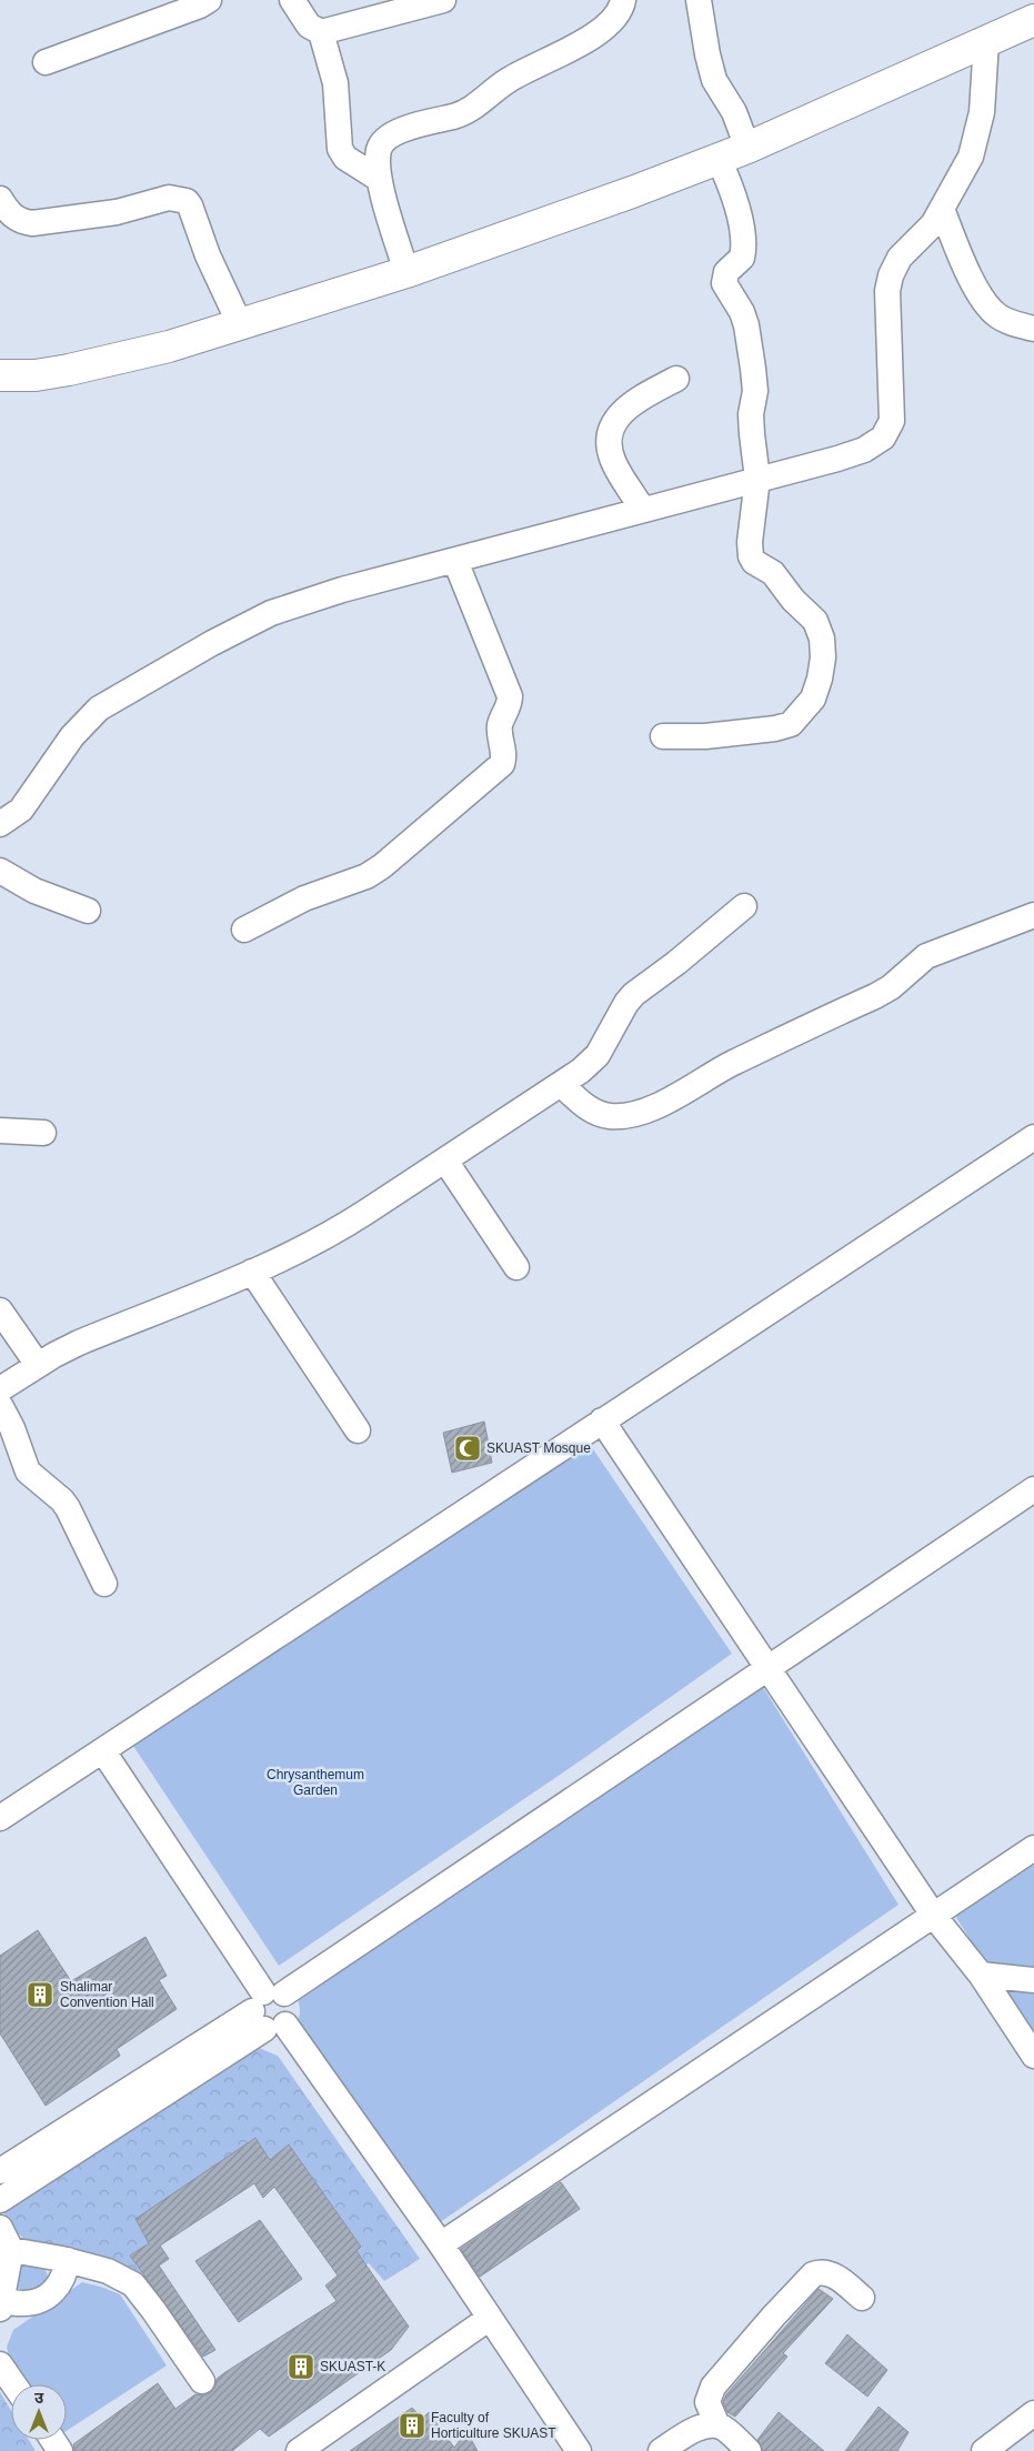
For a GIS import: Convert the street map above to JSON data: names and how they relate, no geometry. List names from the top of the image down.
{
  "parks": ["Chrysanthemum Garden"],
  "places": {
    "mosque": ["SKUAST Mosque"],
    "building": ["Shalimar Convention Hall", "SKUAST-K", "Faculty of Horticulture SKUAST"]
  },
  "north": "top"
}
